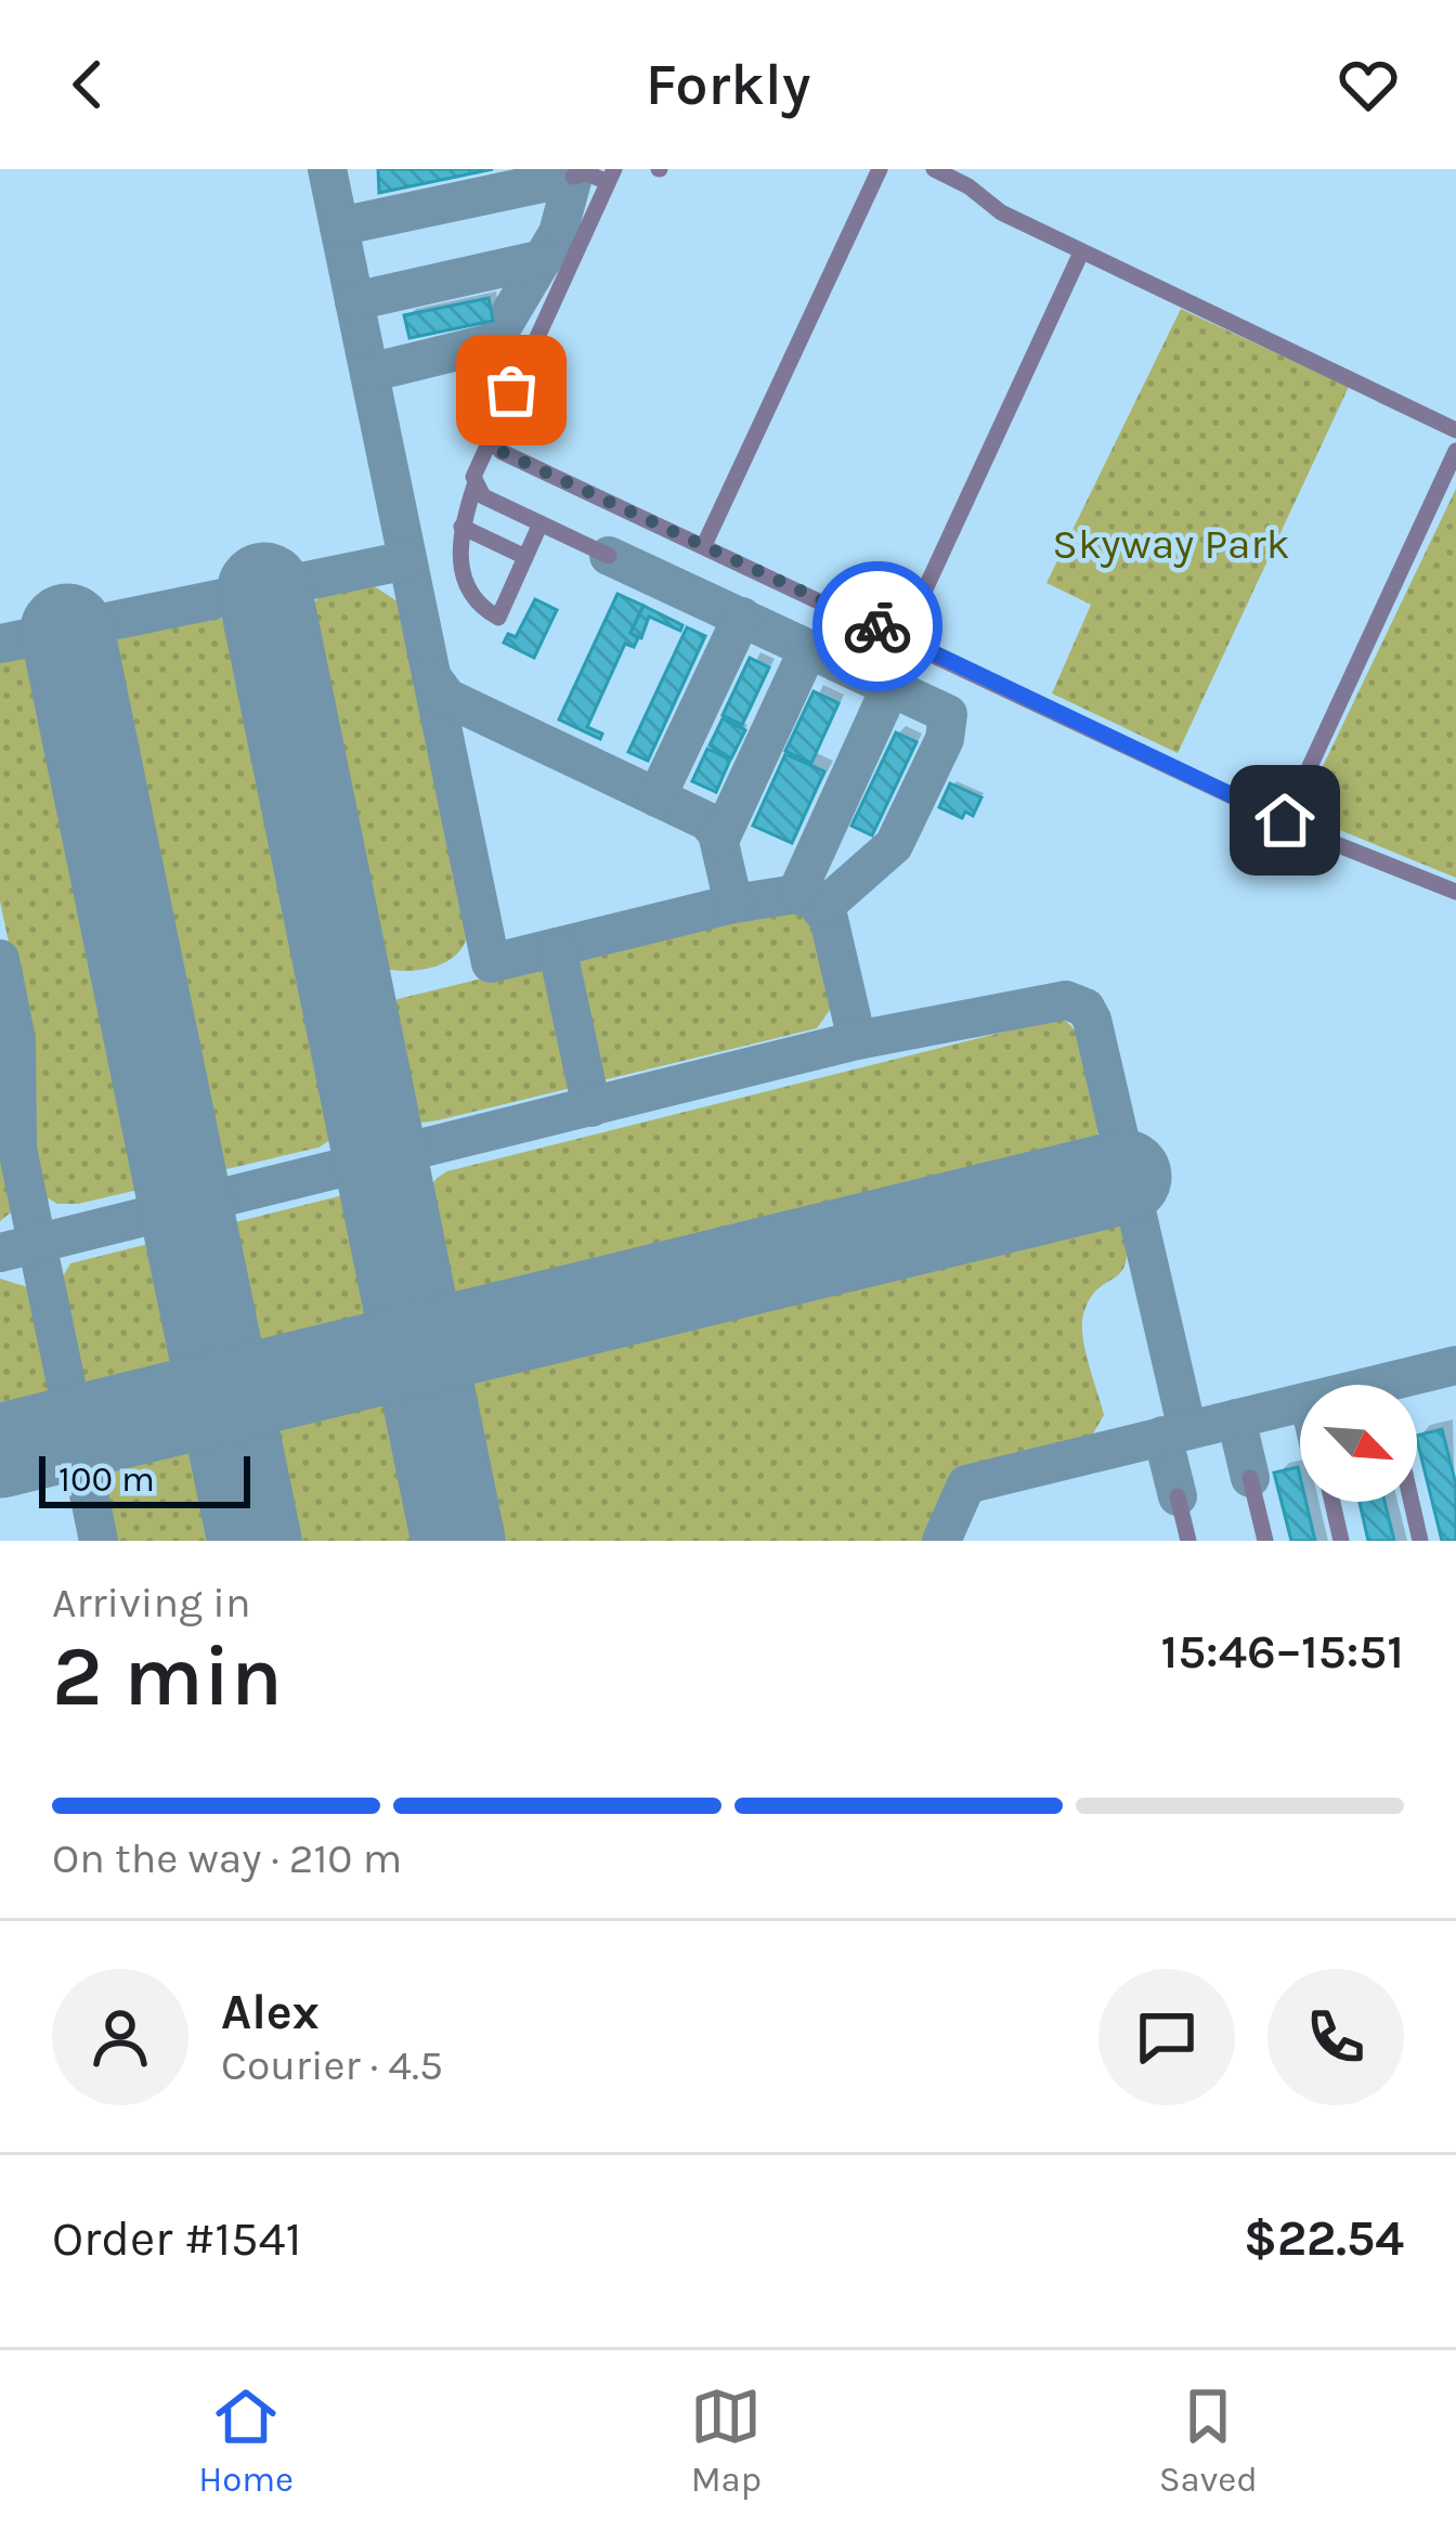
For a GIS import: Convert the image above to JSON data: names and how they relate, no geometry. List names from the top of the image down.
{
  "parks": ["Skyway Park"],
  "scale_bar": "100 m",
  "north": "bottom right",
  "page": {
    "header": "Forkly",
    "scale": "100 m",
    "heading": ["2 min", "Arriving in", "15:46–15:51"],
    "panel": [
      "Alex",
      "Courier · 4.5",
      "Order #1541",
      "$22.54"
    ],
    "bar": "On the way · 210 m",
    "tabs": ["Home", "Map", "Saved"]
  }
}
